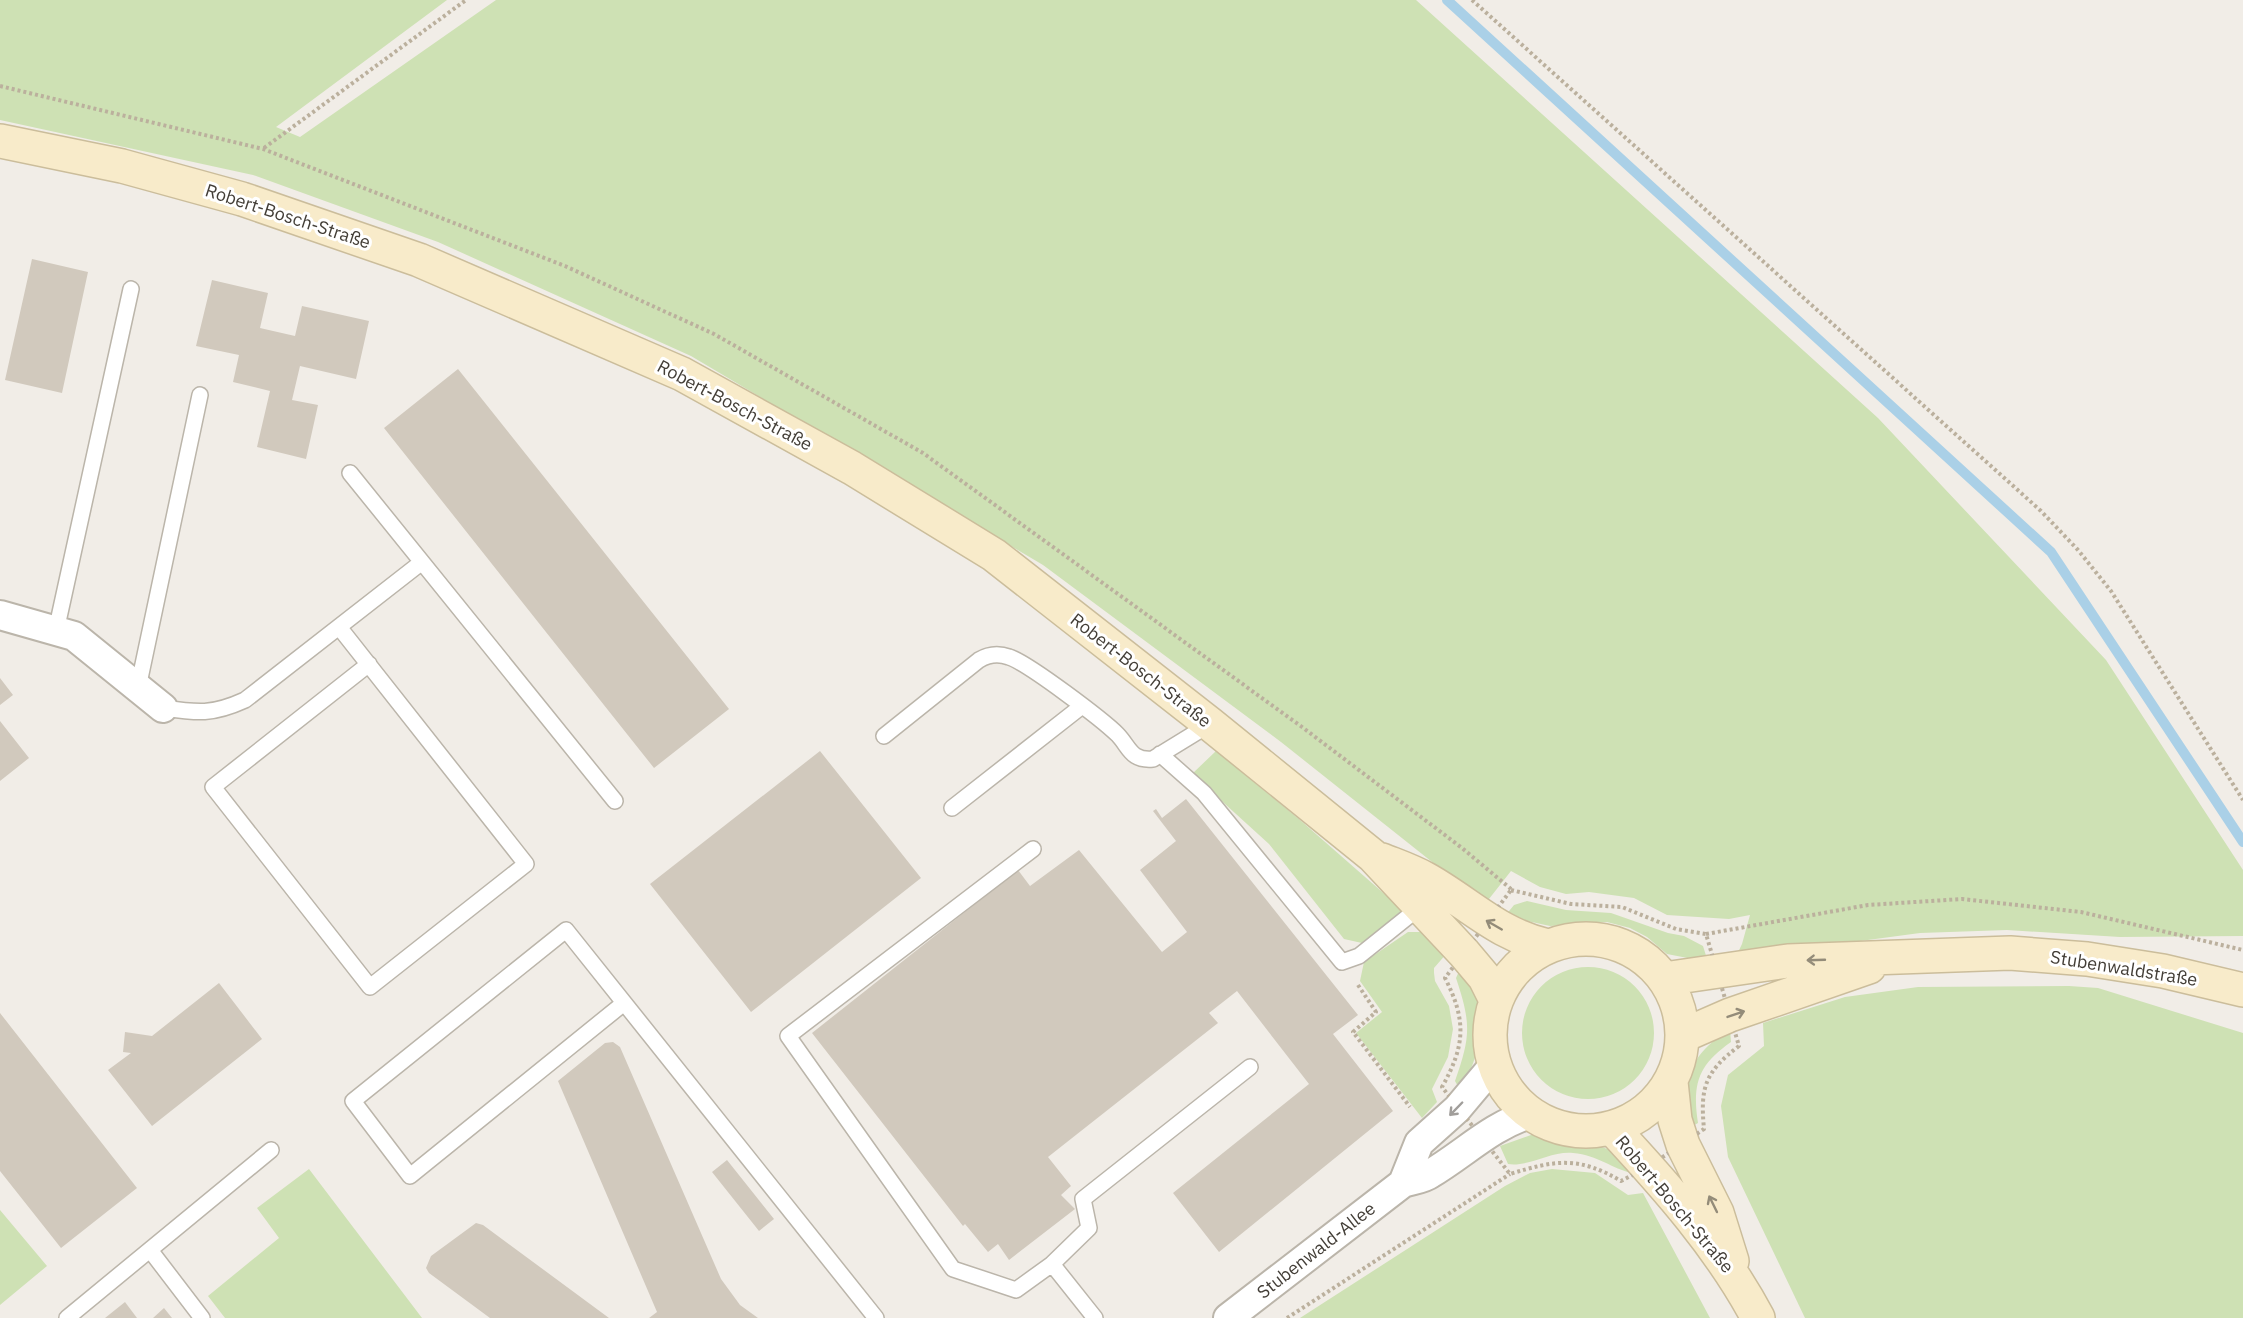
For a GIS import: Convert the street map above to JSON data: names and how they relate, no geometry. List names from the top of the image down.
{
  "streets": {
    "street": ["Robert-Bosch-Straße", "Stubenwaldstraße", "Stubenwald-Allee"]
  },
  "crossings": [
    ["Robert-Bosch-Straße", "Stubenwaldstraße"],
    ["Robert-Bosch-Straße", "Stubenwald-Allee"],
    ["Stubenwaldstraße", "Stubenwald-Allee"]
  ]
}
